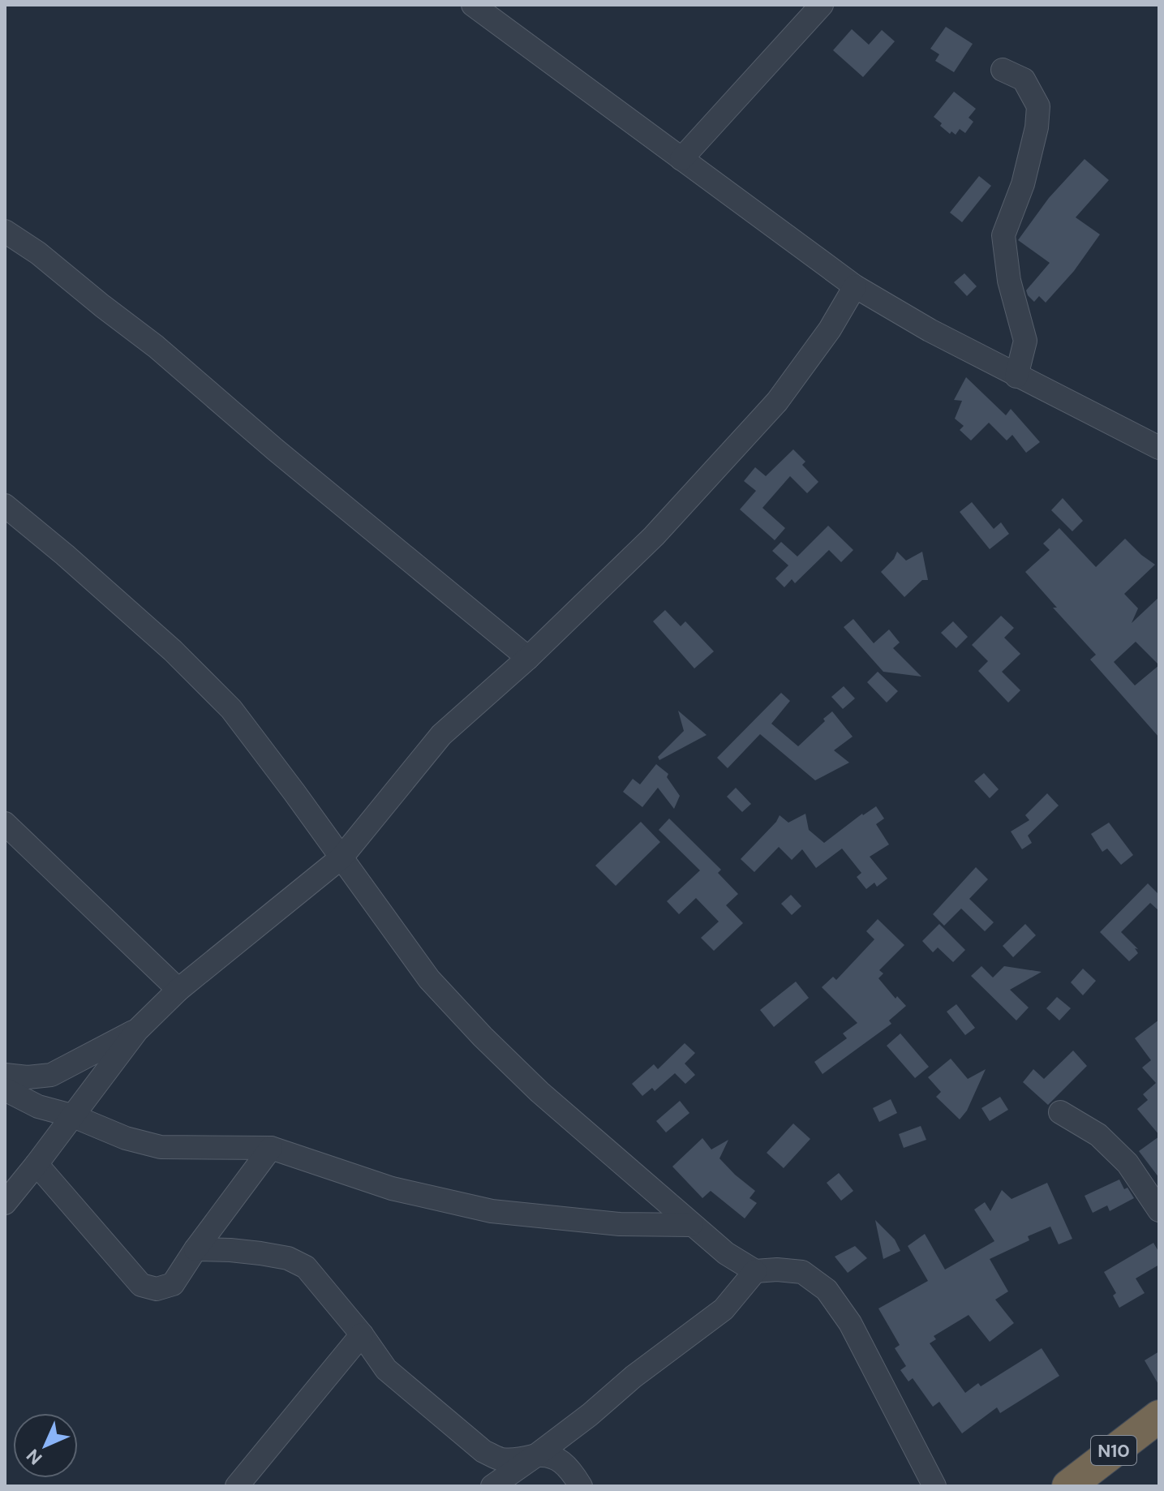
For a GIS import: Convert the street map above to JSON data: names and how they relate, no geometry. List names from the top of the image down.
{
  "streets": {
    "highway": ["N10"]
  },
  "north": "bottom left"
}
